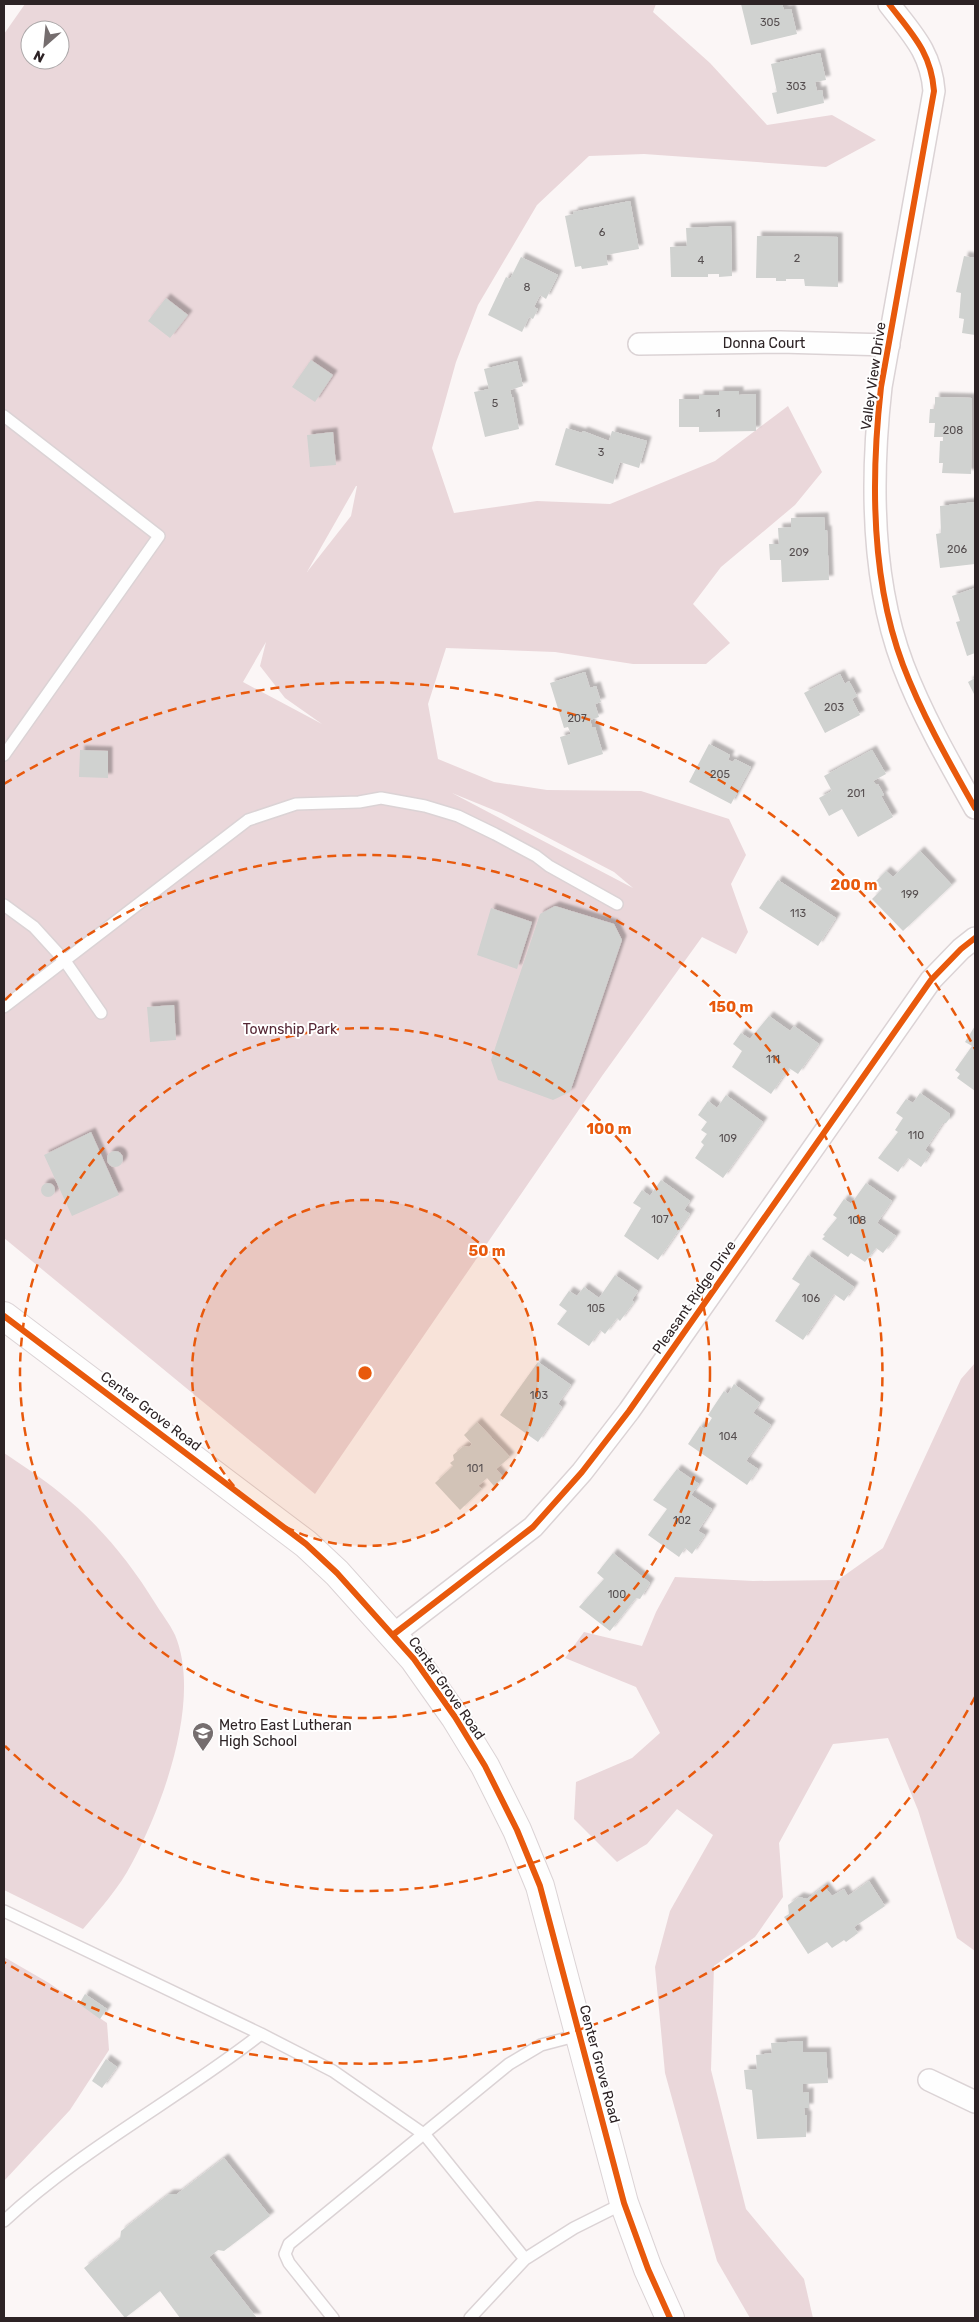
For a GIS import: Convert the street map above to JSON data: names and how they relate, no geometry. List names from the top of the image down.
{
  "streets": {
    "street": [
      "Donna Court",
      "Valley View Drive",
      "Pleasant Ridge Drive",
      "Center Grove Road"
    ]
  },
  "crossings": [
    ["Donna Court", "Valley View Drive"],
    ["Pleasant Ridge Drive", "Center Grove Road"]
  ],
  "parks": ["Township Park"],
  "places": {
    "school or university": ["Metro East Lutheran High School"]
  },
  "house_numbers": [
    "305",
    "303",
    "6",
    "2",
    "4",
    "8",
    "5",
    "1",
    "208",
    "3",
    "206",
    "209",
    "203",
    "207",
    "205",
    "201",
    "199",
    "113",
    "111",
    "110",
    "109",
    "107",
    "108",
    "106",
    "105",
    "103",
    "104",
    "101",
    "102",
    "100"
  ],
  "north": "bottom left",
  "rings": [
    "200 m",
    "150 m",
    "100 m",
    "50 m"
  ]
}
